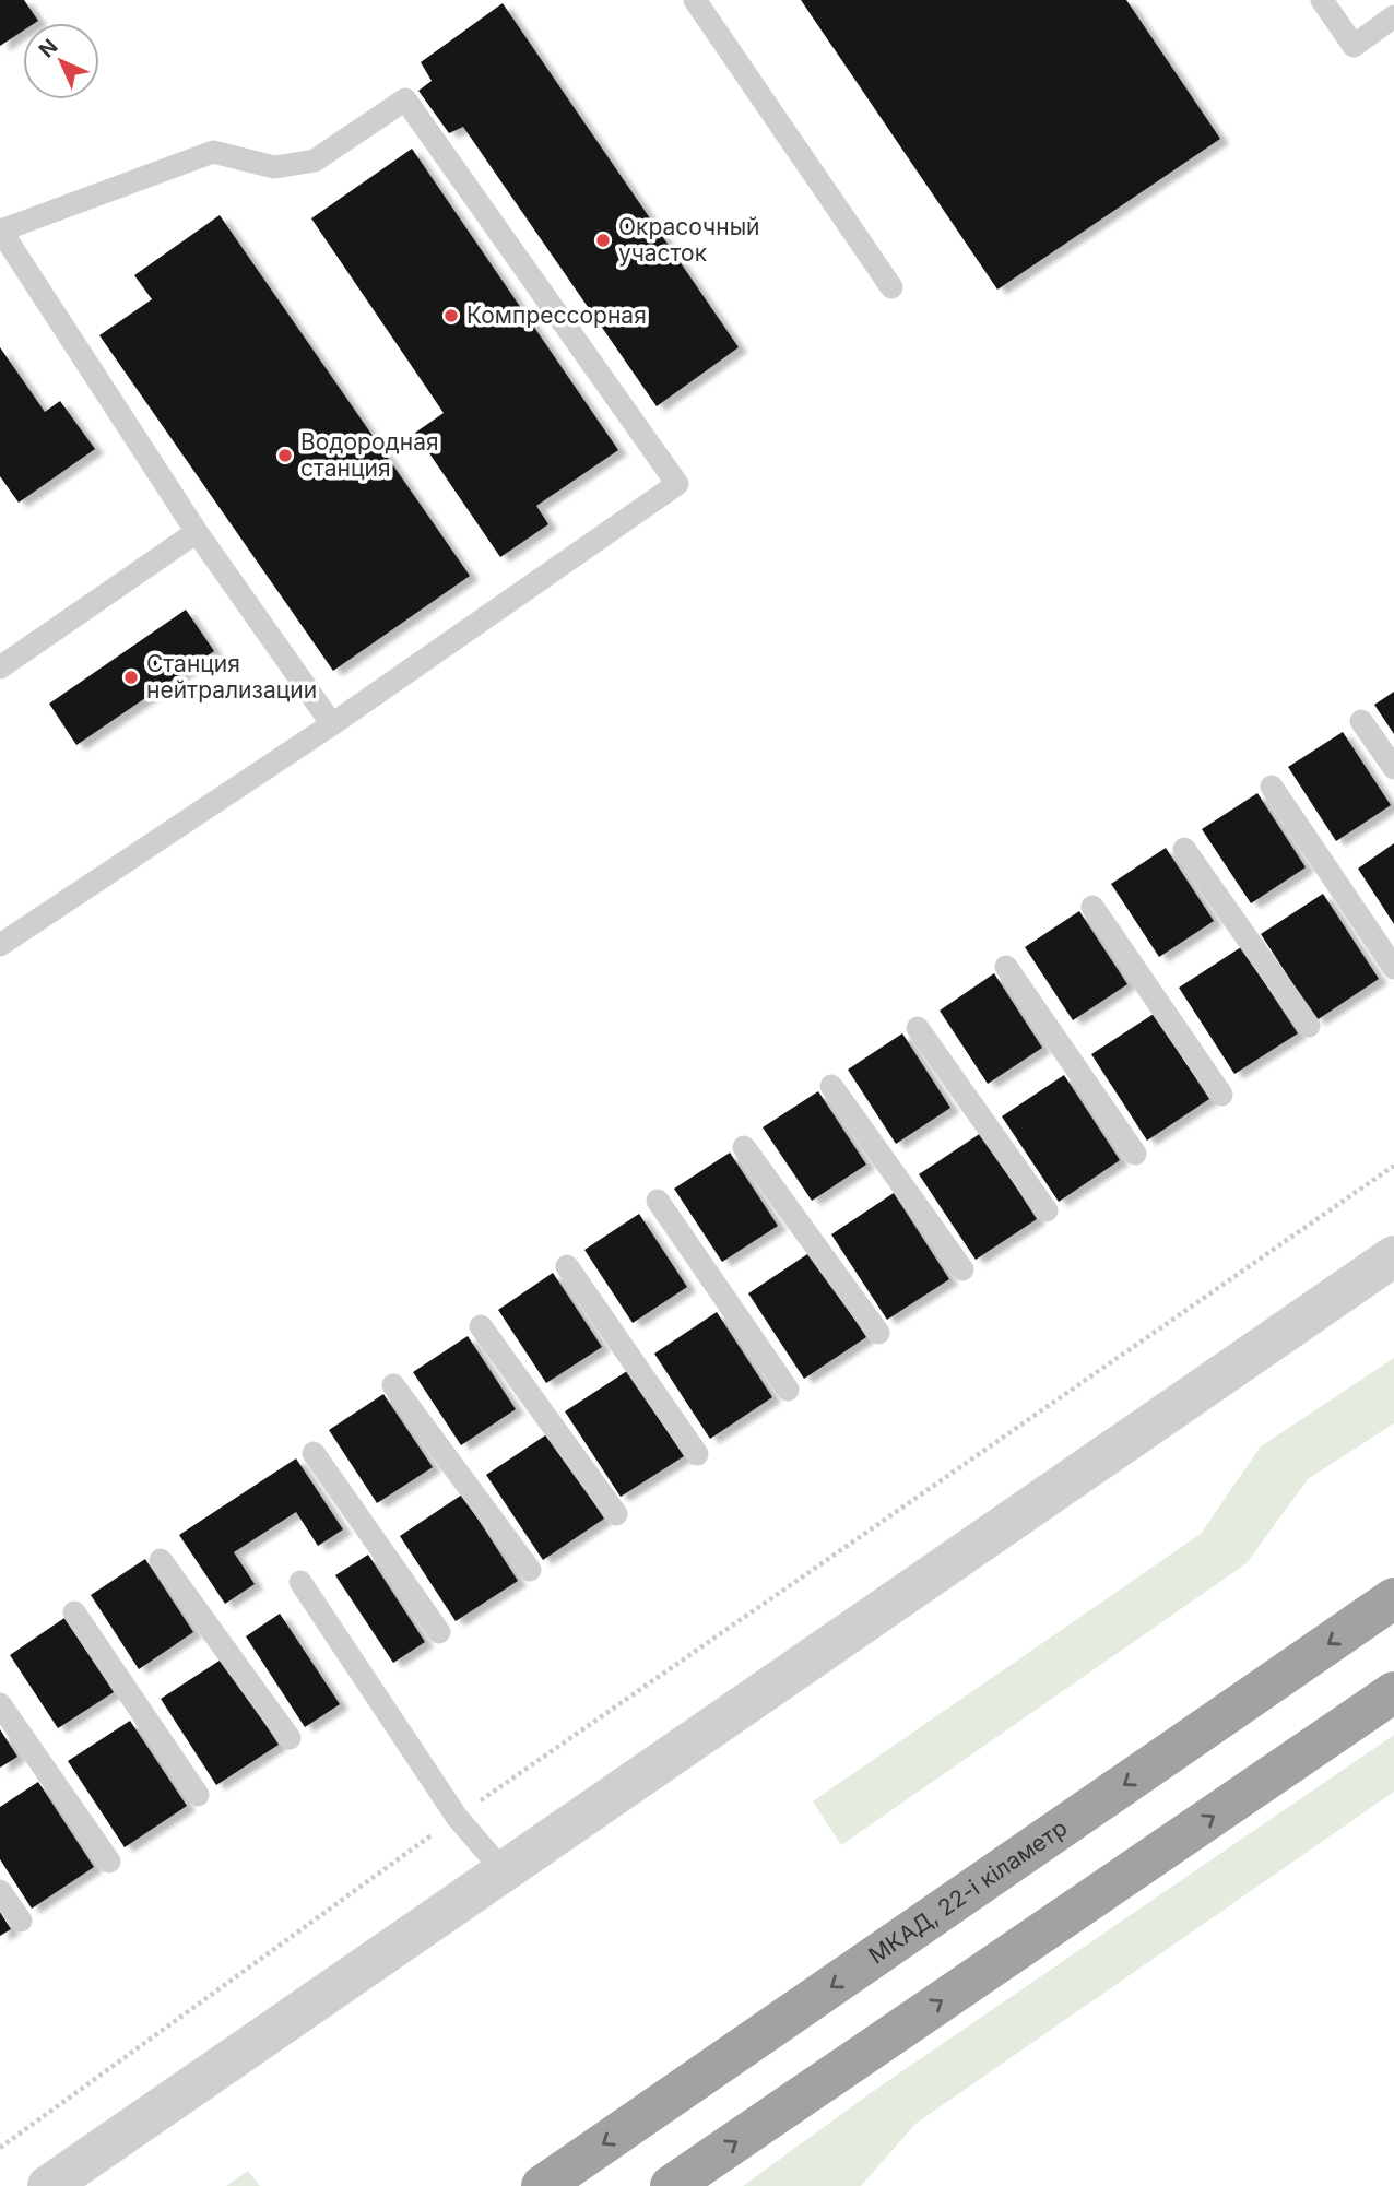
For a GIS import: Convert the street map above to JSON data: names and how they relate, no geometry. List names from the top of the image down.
{
  "streets": {
    "highway": ["МКАД, 22-і кіламетр"]
  },
  "places": [
    "Окрасочный участок",
    "Компрессорная",
    "Водородная станция",
    "Станция нейтрализации"
  ],
  "north": "top left"
}
